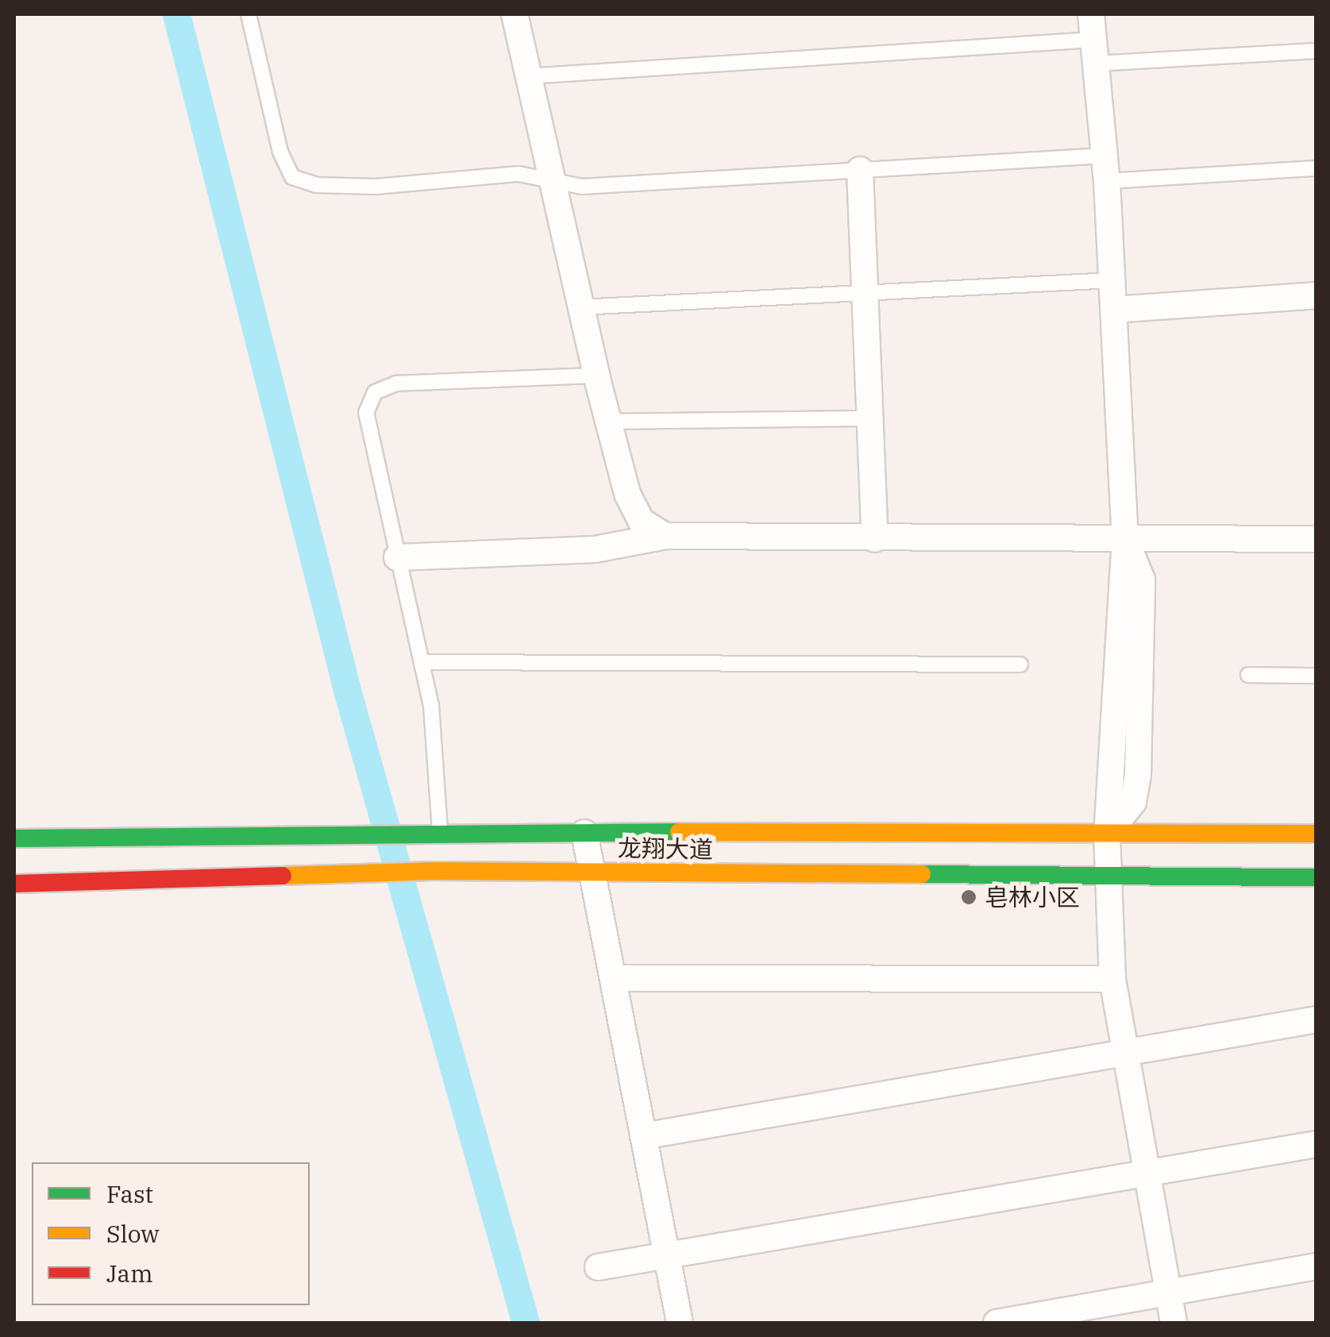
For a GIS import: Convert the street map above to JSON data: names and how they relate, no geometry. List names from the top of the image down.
{
  "streets": {
    "main road": ["龙翔大道"]
  },
  "places": ["皂林小区"],
  "legend": ["Fast", "Slow", "Jam"]
}
